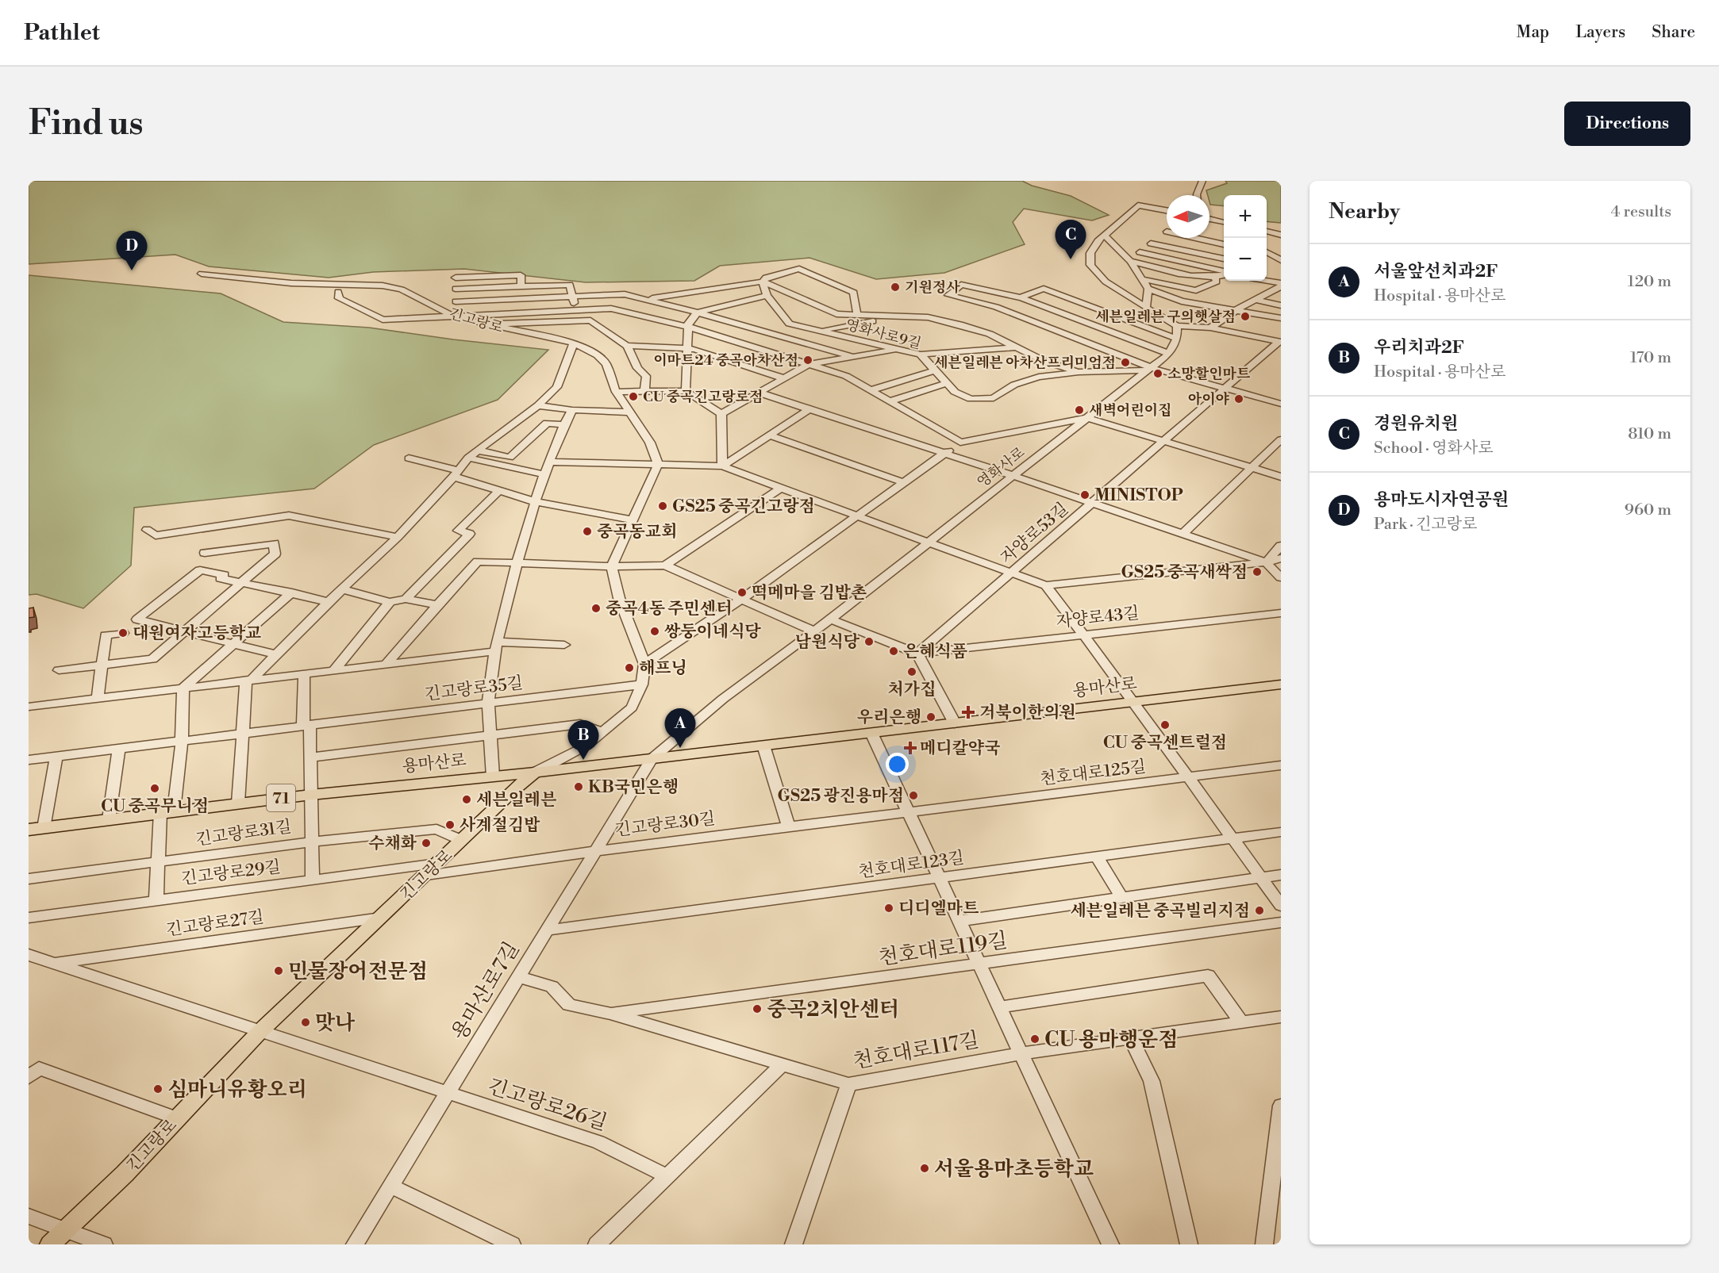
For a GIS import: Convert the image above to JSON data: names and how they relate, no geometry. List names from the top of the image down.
{
  "streets": {
    "main road": ["긴고랑로", "용마산로", "71"],
    "street": [
      "영화사로9길",
      "영화사로",
      "자양로53길",
      "자양로43길",
      "긴고랑로35길",
      "천호대로125길",
      "긴고랑로30길",
      "긴고랑로31길",
      "천호대로123길",
      "긴고랑로29길",
      "긴고랑로27길",
      "천호대로119길",
      "용마산로7길",
      "천호대로117길",
      "긴고랑로26길"
    ]
  },
  "crossings": [
    ["긴고랑로", "용마산로"],
    ["긴고랑로", "긴고랑로35길"],
    ["긴고랑로", "긴고랑로30길"],
    ["긴고랑로", "긴고랑로31길"],
    ["긴고랑로", "긴고랑로29길"],
    ["긴고랑로", "긴고랑로27길"],
    ["긴고랑로", "긴고랑로26길"],
    ["영화사로9길", "영화사로"],
    ["영화사로", "용마산로"],
    ["영화사로", "용마산로7길"],
    ["자양로53길", "자양로43길"],
    ["용마산로", "긴고랑로35길"],
    ["용마산로", "용마산로7길"],
    ["천호대로125길", "긴고랑로30길"],
    ["긴고랑로30길", "긴고랑로29길"],
    ["긴고랑로30길", "용마산로7길"],
    ["천호대로123길", "용마산로7길"],
    ["긴고랑로27길", "긴고랑로26길"],
    ["천호대로119길", "천호대로117길"],
    ["용마산로7길", "천호대로117길"],
    ["용마산로7길", "긴고랑로26길"]
  ],
  "places": {
    "other": [
      "기원정사",
      "세븐일레븐 구의햇살점",
      "이마트24 중곡아차산점",
      "세븐일레븐 아차산프리미엄점",
      "소망할인마트",
      "CU 중곡긴고랑로점",
      "아이야",
      "새벽어린이집",
      "MINISTOP",
      "GS25 중곡긴고랑점",
      "중곡동교회",
      "GS25 중곡새싹점",
      "떡메마을 김밥촌",
      "중곡4동 주민센터",
      "쌍둥이네식당",
      "대원여자고등학교",
      "남원식당",
      "은혜식품",
      "해프닝",
      "처가집",
      "우리은행",
      "CU 중곡센트럴점",
      "KB국민은행",
      "CU 중곡무니점",
      "GS25 광진용마점",
      "세븐일레븐",
      "사계절김밥",
      "수채화",
      "디디엘마트",
      "세븐일레븐 중곡빌리지점",
      "민물장어전문점",
      "중곡2치안센터",
      "맛나",
      "CU 용마행운점",
      "심마니유황오리",
      "서울용마초등학교"
    ],
    "health": ["거북이한의원", "메디칼약국"]
  },
  "north": "left",
  "page": {
    "header": "Pathlet",
    "nav": ["Map", "Layers", "Share"],
    "buttons": "Directions",
    "title": "Find us",
    "heading": ["Nearby", "4 results"],
    "map_buttons": ["+", "−"],
    "pins": [
      "C",
      "D",
      "A",
      "B"
    ],
    "list": [
      {
        "mark": "A",
        "name": "서울앞선치과2F",
        "note": "Hospital · 용마산로",
        "value": "120 m"
      },
      {
        "mark": "B",
        "name": "우리치과2F",
        "note": "Hospital · 용마산로",
        "value": "170 m"
      },
      {
        "mark": "C",
        "name": "경원유치원",
        "note": "School · 영화사로",
        "value": "810 m"
      },
      {
        "mark": "D",
        "name": "용마도시자연공원",
        "note": "Park · 긴고랑로",
        "value": "960 m"
      }
    ]
  }
}
